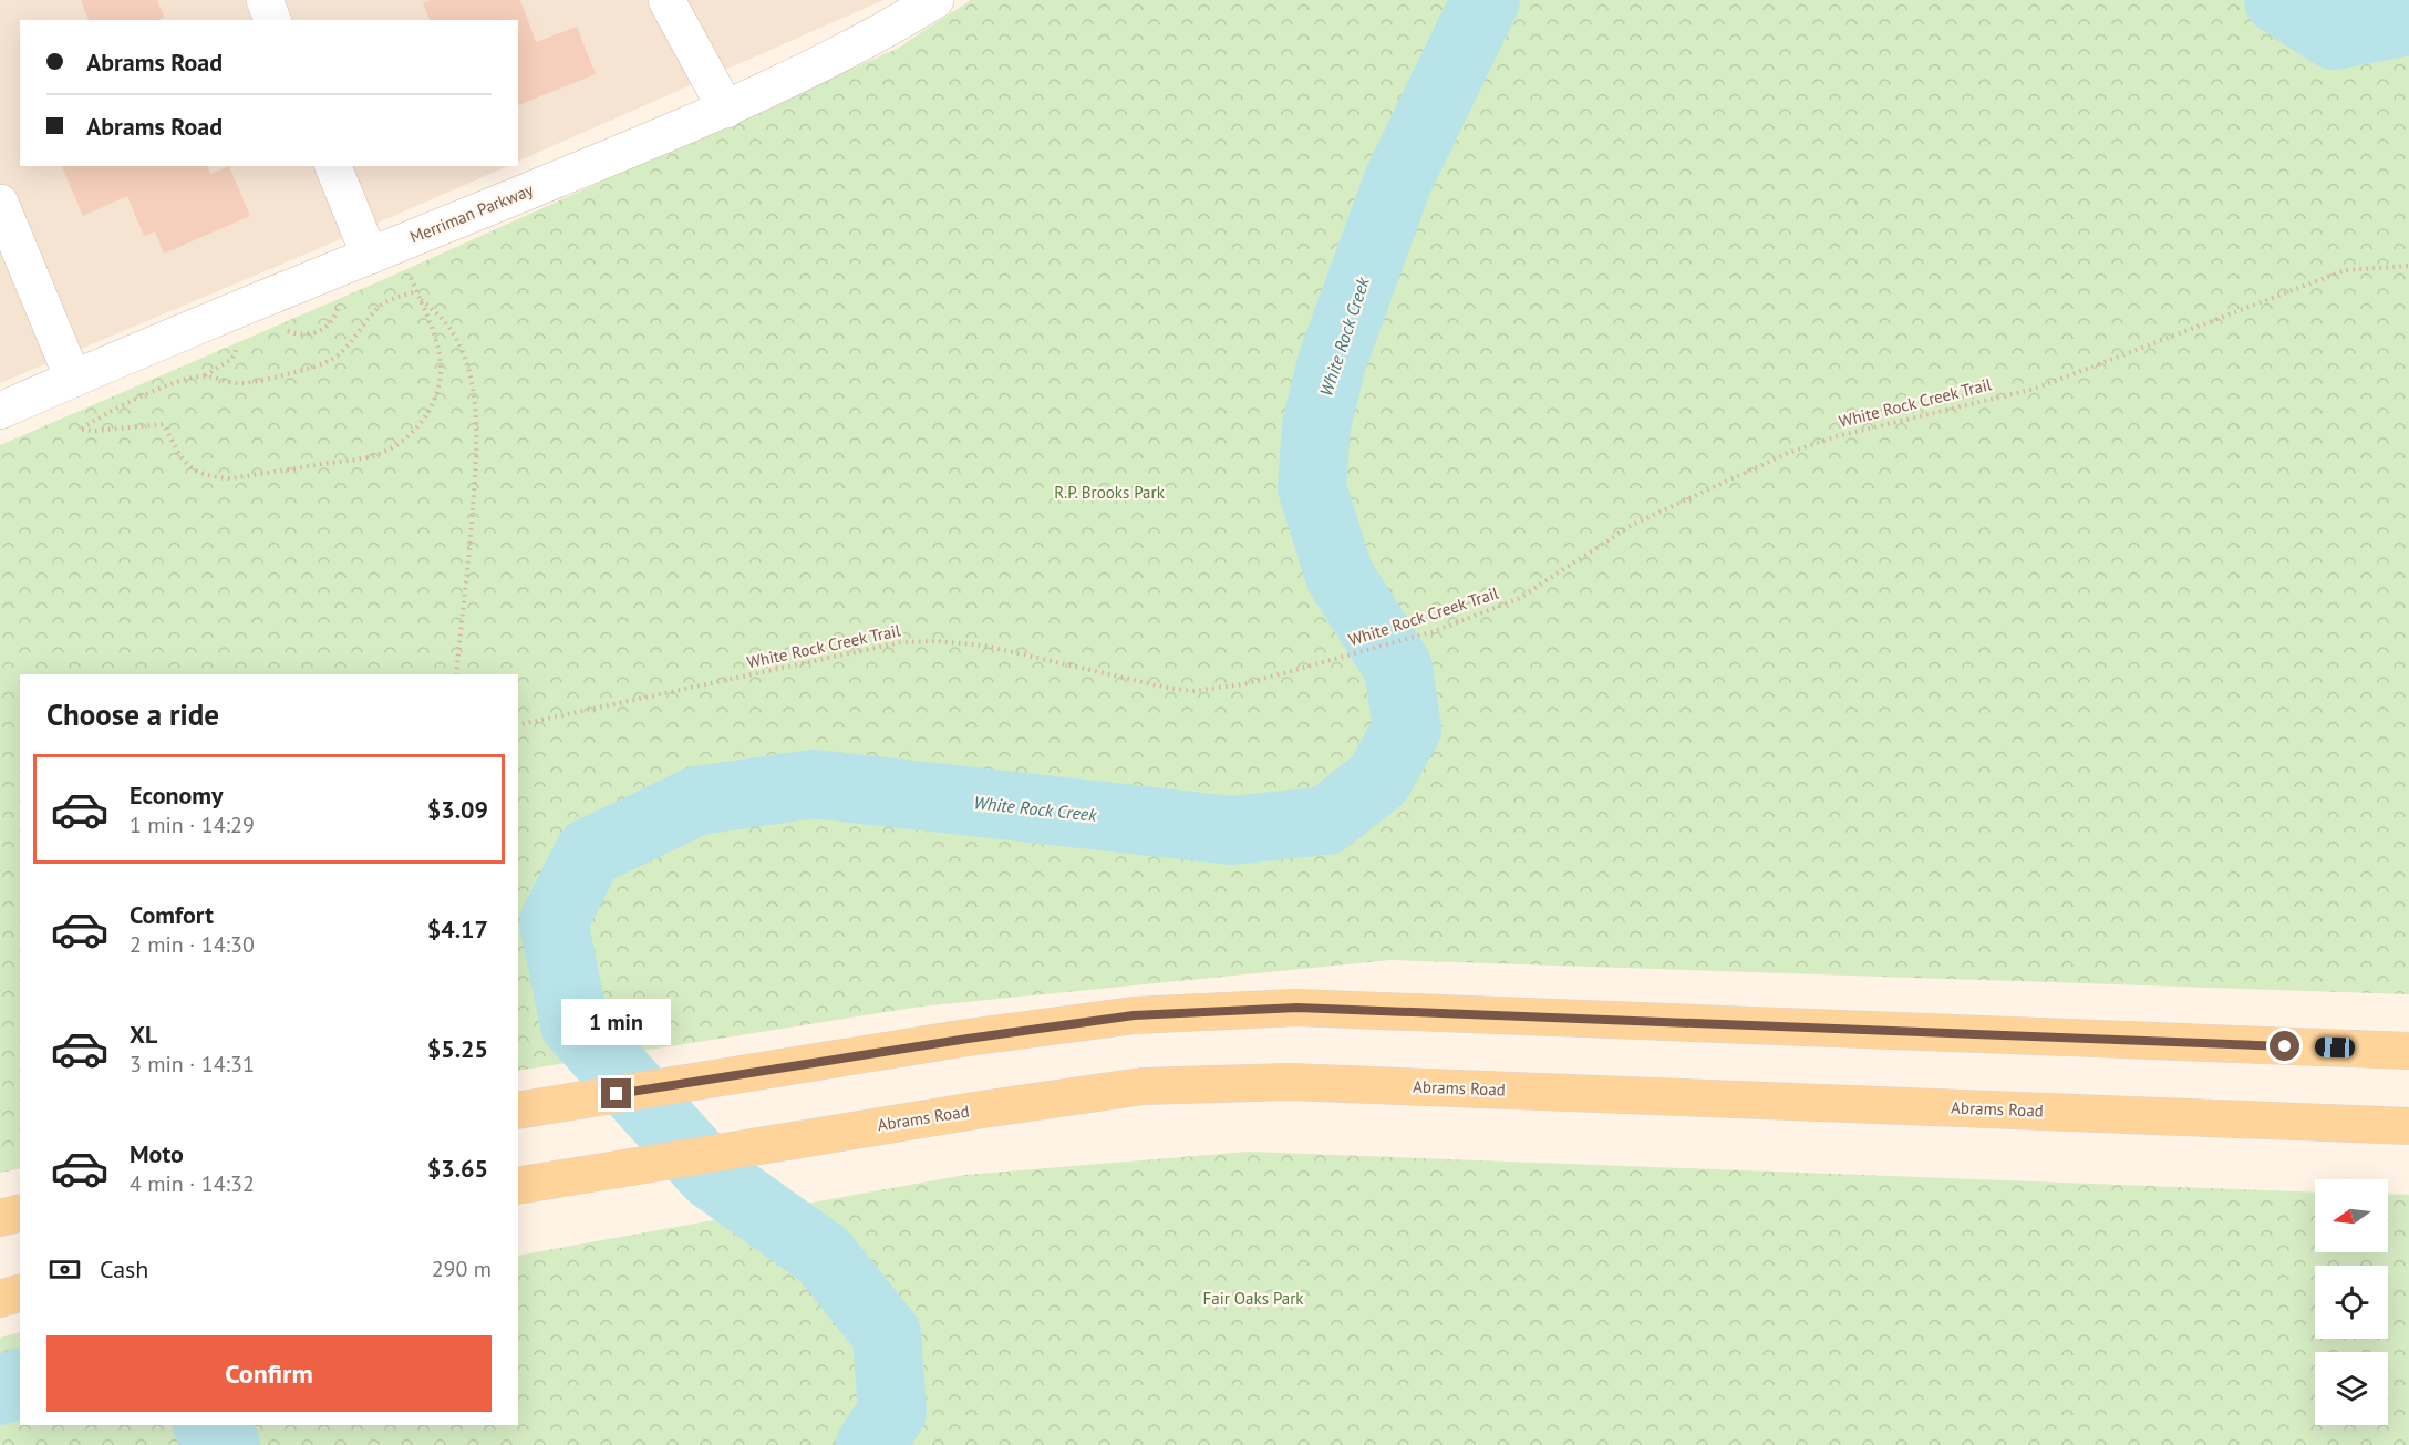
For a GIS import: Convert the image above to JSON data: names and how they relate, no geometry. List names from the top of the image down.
{
  "streets": {
    "main road": ["Abrams Road"],
    "street": ["Merriman Parkway"],
    "path": ["White Rock Creek Trail"]
  },
  "water": ["White Rock Creek"],
  "parks": ["R.P. Brooks Park", "Fair Oaks Park"],
  "north": "left",
  "page": {
    "banner": ["Abrams Road", "Abrams Road"],
    "heading": "Choose a ride",
    "list": [
      {
        "name": "Economy",
        "note": "1 min · 14:29",
        "value": "$3.09"
      },
      {
        "name": "Comfort",
        "note": "2 min · 14:30",
        "value": "$4.17"
      },
      {
        "name": "XL",
        "note": "3 min · 14:31",
        "value": "$5.25"
      },
      {
        "name": "Moto",
        "note": "4 min · 14:32",
        "value": "$3.65"
      }
    ],
    "bubble": "1 min",
    "pay": ["Cash", "290 m"],
    "buttons": "Confirm"
  }
}
